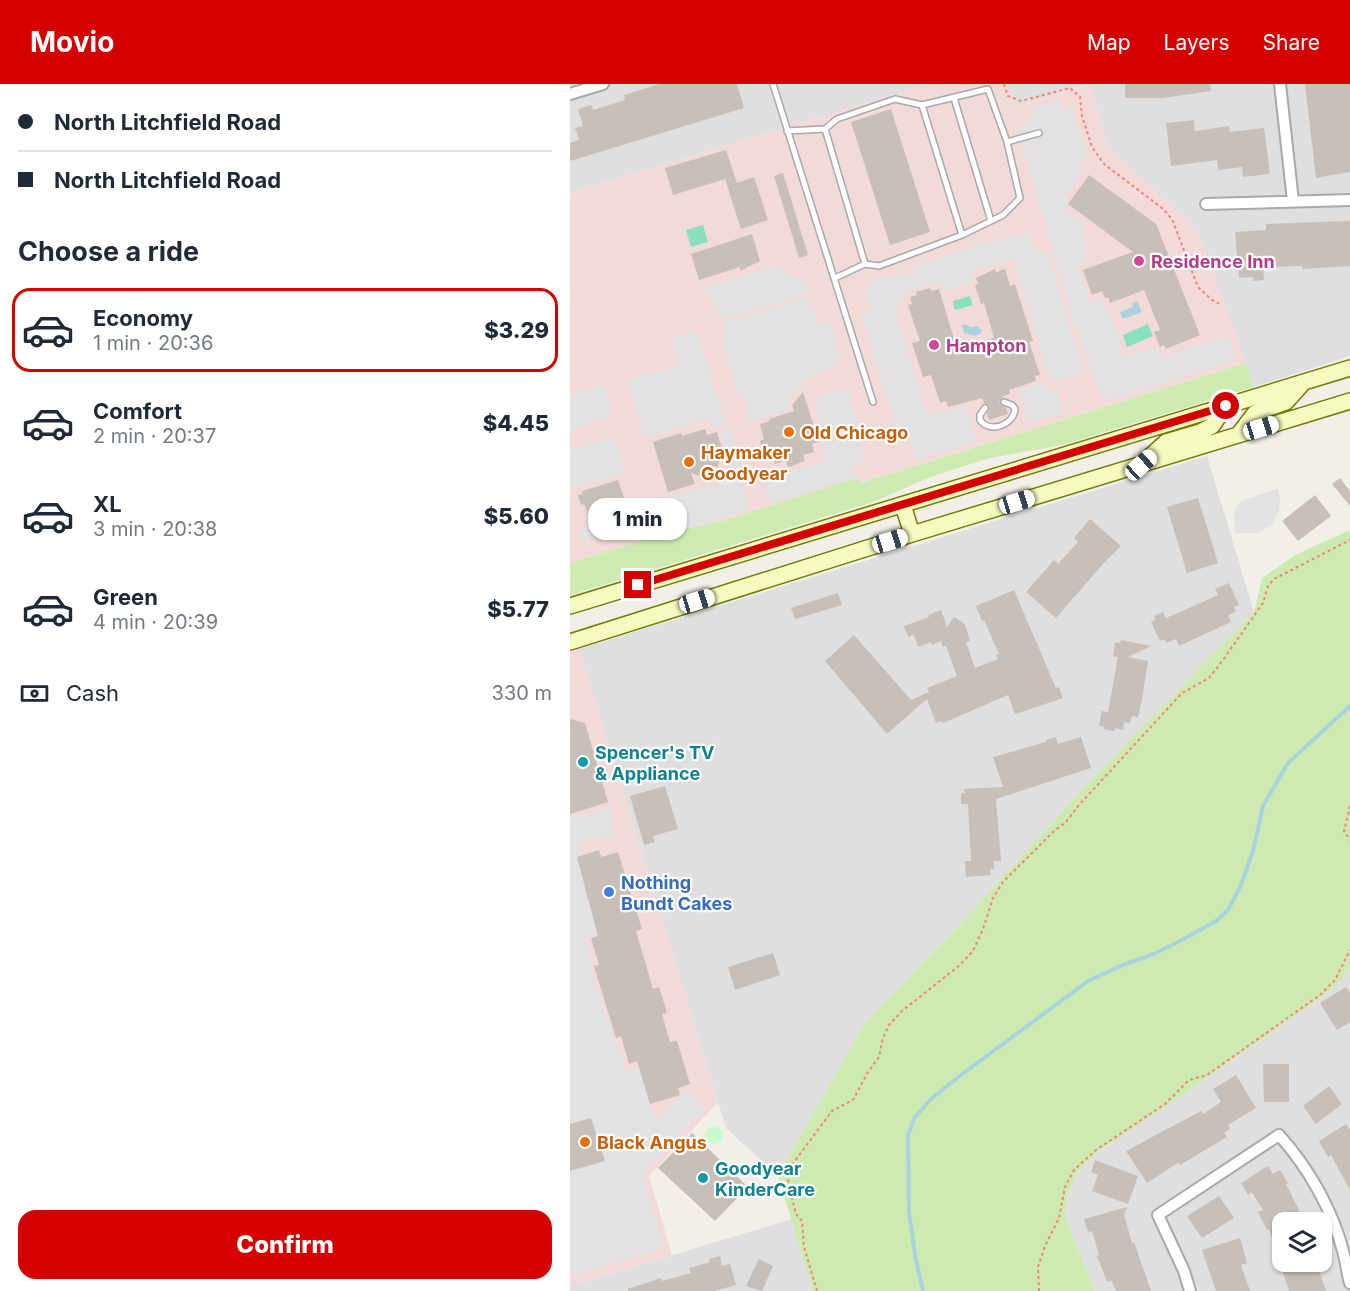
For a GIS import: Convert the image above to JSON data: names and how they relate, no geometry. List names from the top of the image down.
{
  "places": [
    "Residence Inn",
    "Hampton",
    "Old Chicago",
    "Haymaker Goodyear",
    "Spencer's TV & Appliance",
    "Nothing Bundt Cakes",
    "Black Angus",
    "Goodyear KinderCare"
  ],
  "page": {
    "header": "Movio",
    "nav": ["Map", "Layers", "Share"],
    "banner": ["North Litchfield Road", "North Litchfield Road"],
    "heading": "Choose a ride",
    "list": [
      {
        "name": "Economy",
        "note": "1 min · 20:36",
        "value": "$3.29"
      },
      {
        "name": "Comfort",
        "note": "2 min · 20:37",
        "value": "$4.45"
      },
      {
        "name": "XL",
        "note": "3 min · 20:38",
        "value": "$5.60"
      },
      {
        "name": "Green",
        "note": "4 min · 20:39",
        "value": "$5.77"
      }
    ],
    "bubble": "1 min",
    "pay": ["Cash", "330 m"],
    "buttons": "Confirm"
  }
}
